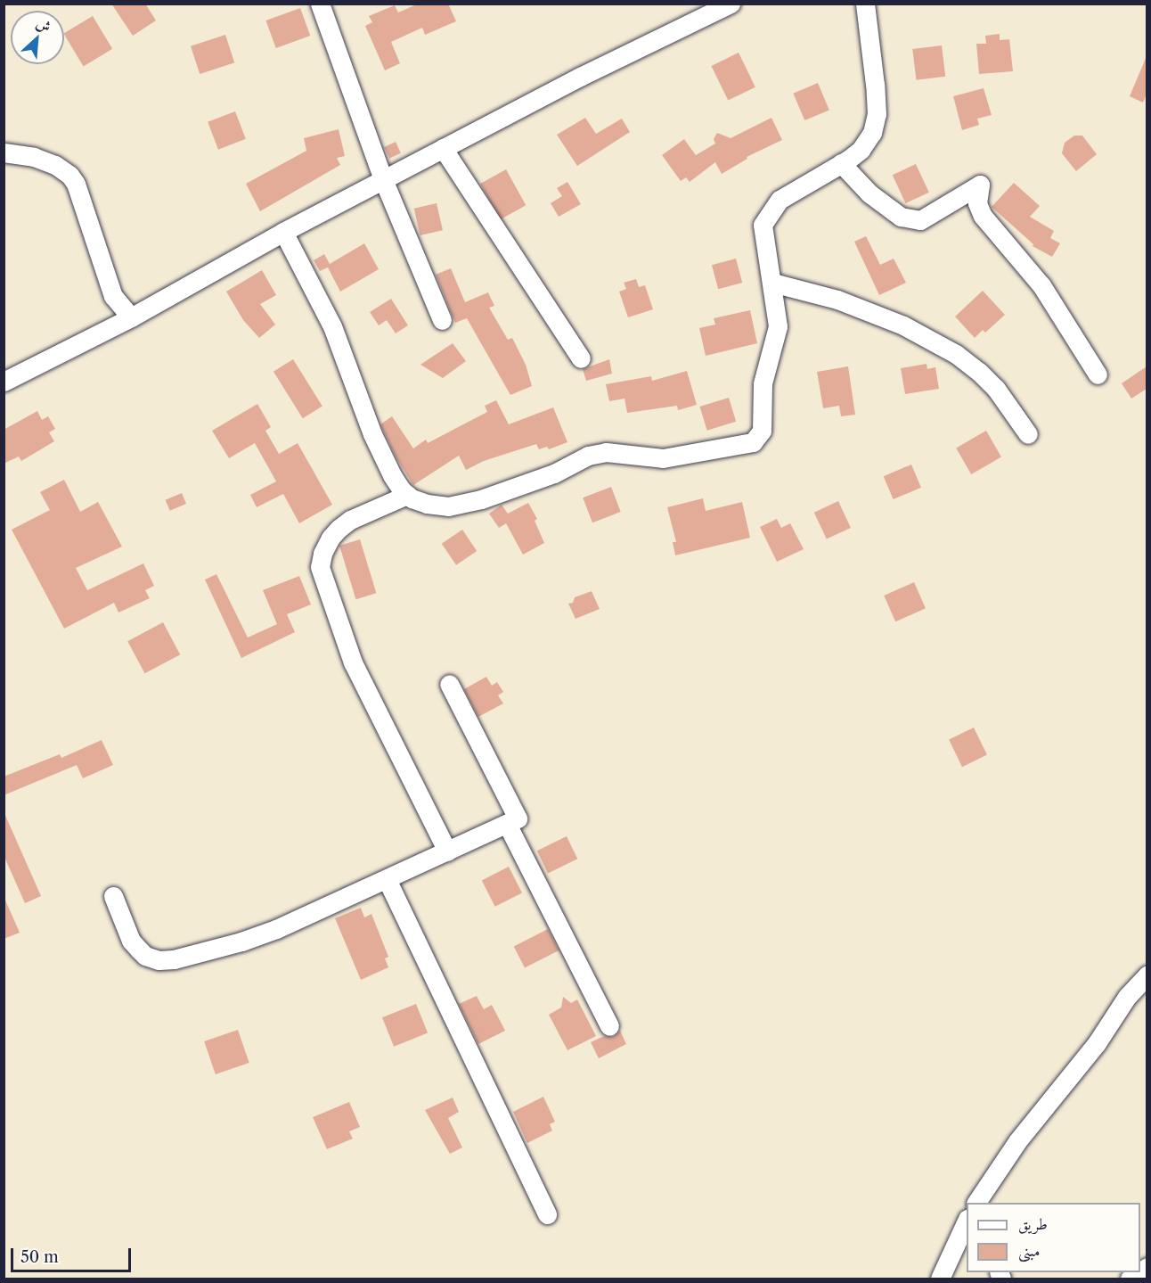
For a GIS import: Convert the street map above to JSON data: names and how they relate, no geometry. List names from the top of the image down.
{
  "legend": ["طريق", "مبنى"],
  "scale_bar": "50 m",
  "north": "top right"
}
